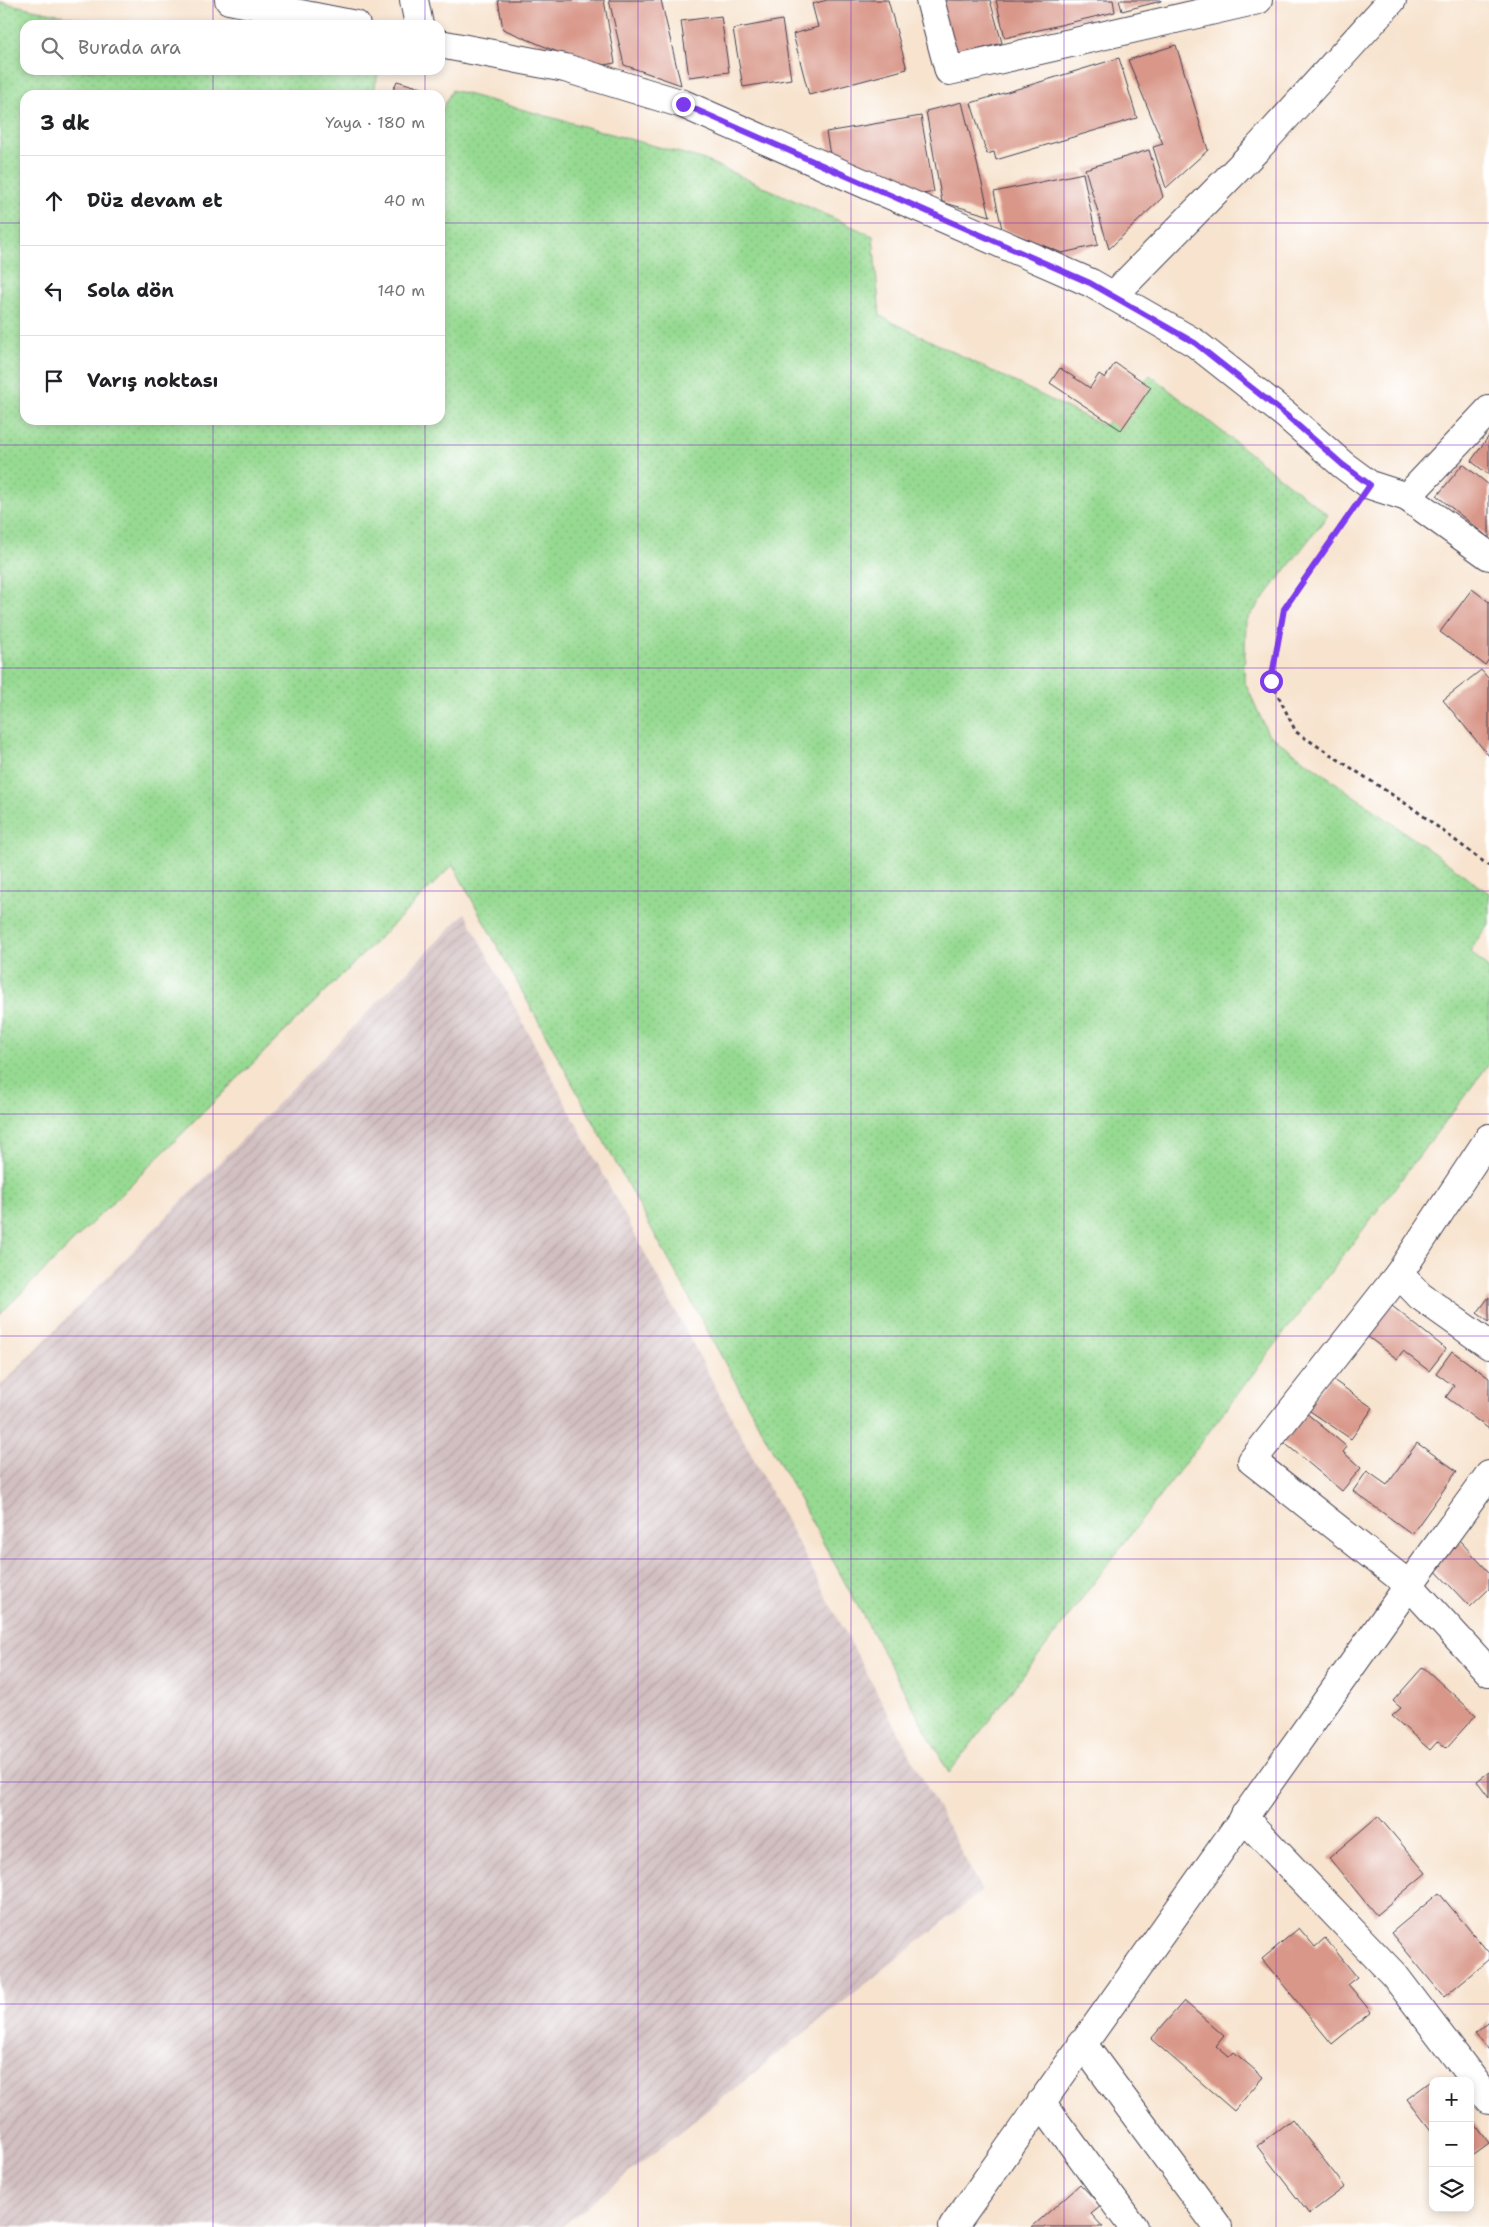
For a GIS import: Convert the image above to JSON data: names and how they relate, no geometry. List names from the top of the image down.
{
  "page": {
    "search": "Burada ara",
    "heading": ["3 dk", "Yaya · 180 m"],
    "list": [
      ["Düz devam et", "40 m"],
      ["Sola dön", "140 m"],
      "Varış noktası"
    ],
    "map_buttons": ["+", "−"]
  }
}
